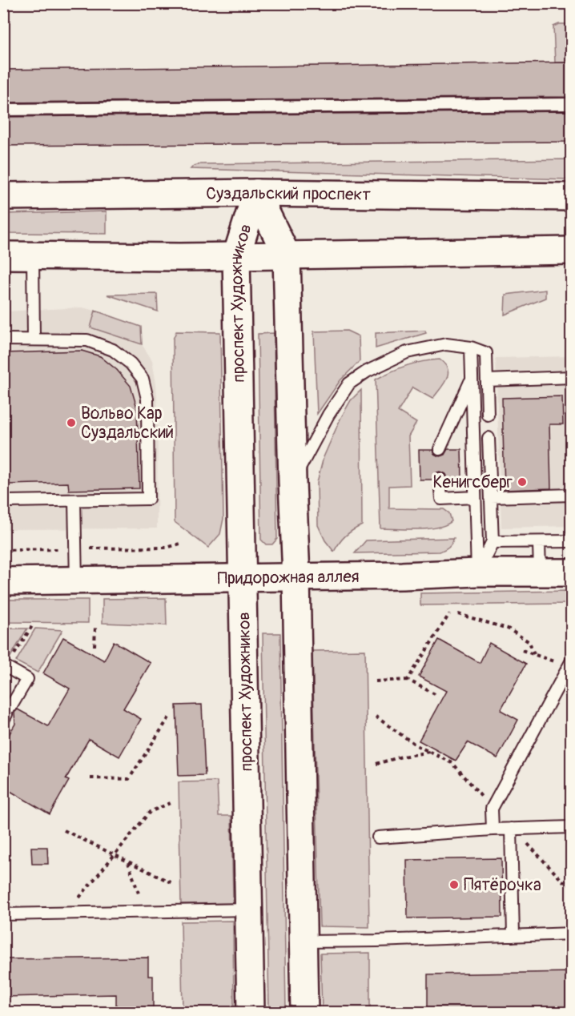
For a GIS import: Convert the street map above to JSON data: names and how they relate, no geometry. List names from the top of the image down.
{
  "streets": {
    "street": ["Суздальский проспект", "проспект Художников", "Придорожная аллея"]
  },
  "crossings": [
    ["Суздальский проспект", "проспект Художников"],
    ["проспект Художников", "Придорожная аллея"]
  ],
  "places": ["Вольво Кар Суздальский", "Кенигсберг", "Пятёрочка"]
}
